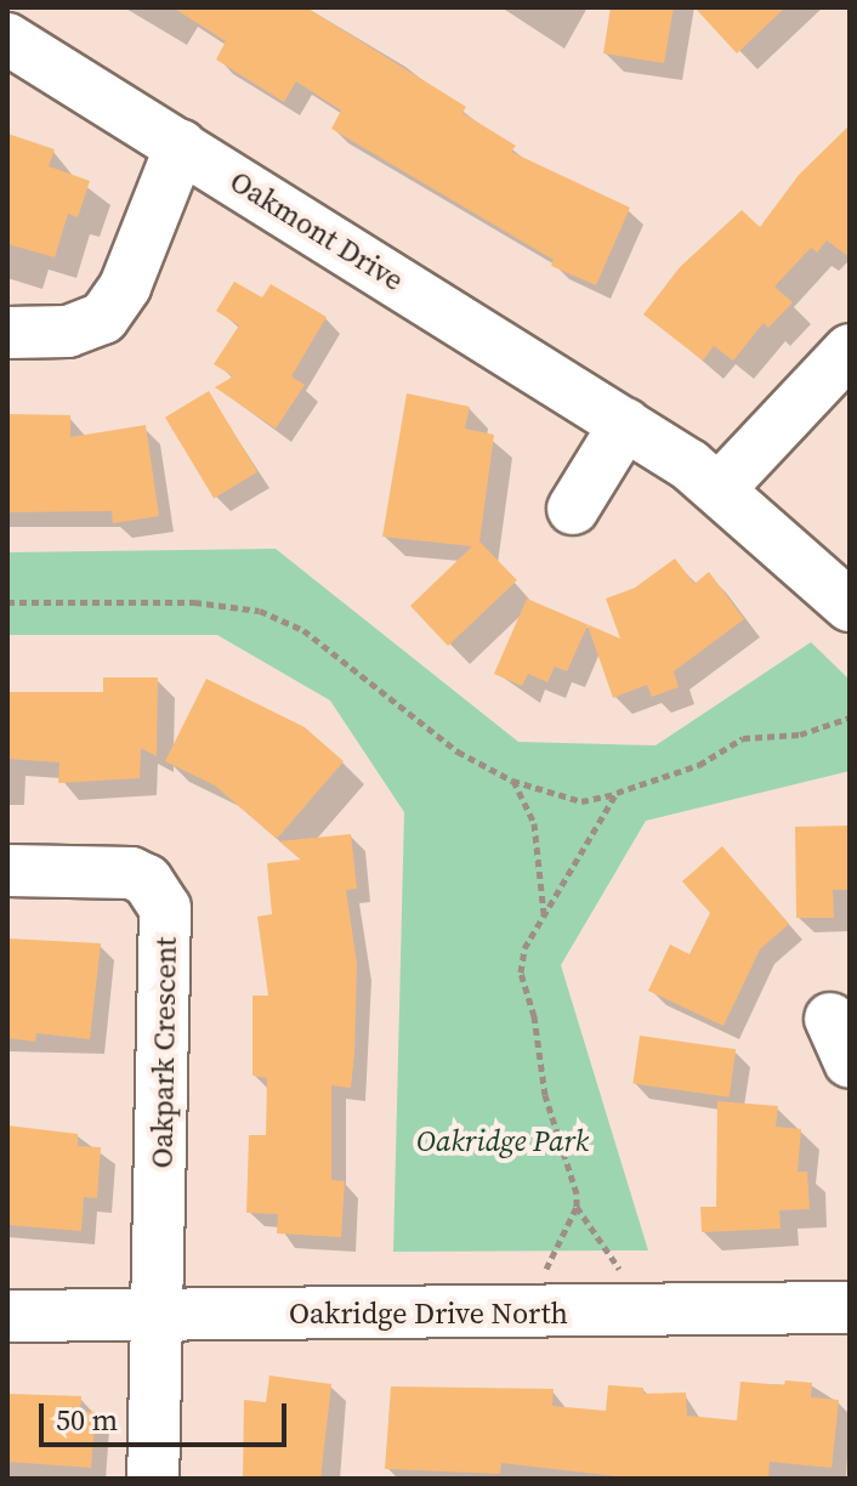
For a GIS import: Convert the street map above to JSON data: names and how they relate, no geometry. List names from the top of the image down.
{
  "streets": {
    "street": ["Oakmont Drive", "Oakpark Crescent", "Oakridge Drive North"]
  },
  "crossings": [
    ["Oakpark Crescent", "Oakridge Drive North"]
  ],
  "parks": ["Oakridge Park"],
  "scale_bar": "50 m"
}
